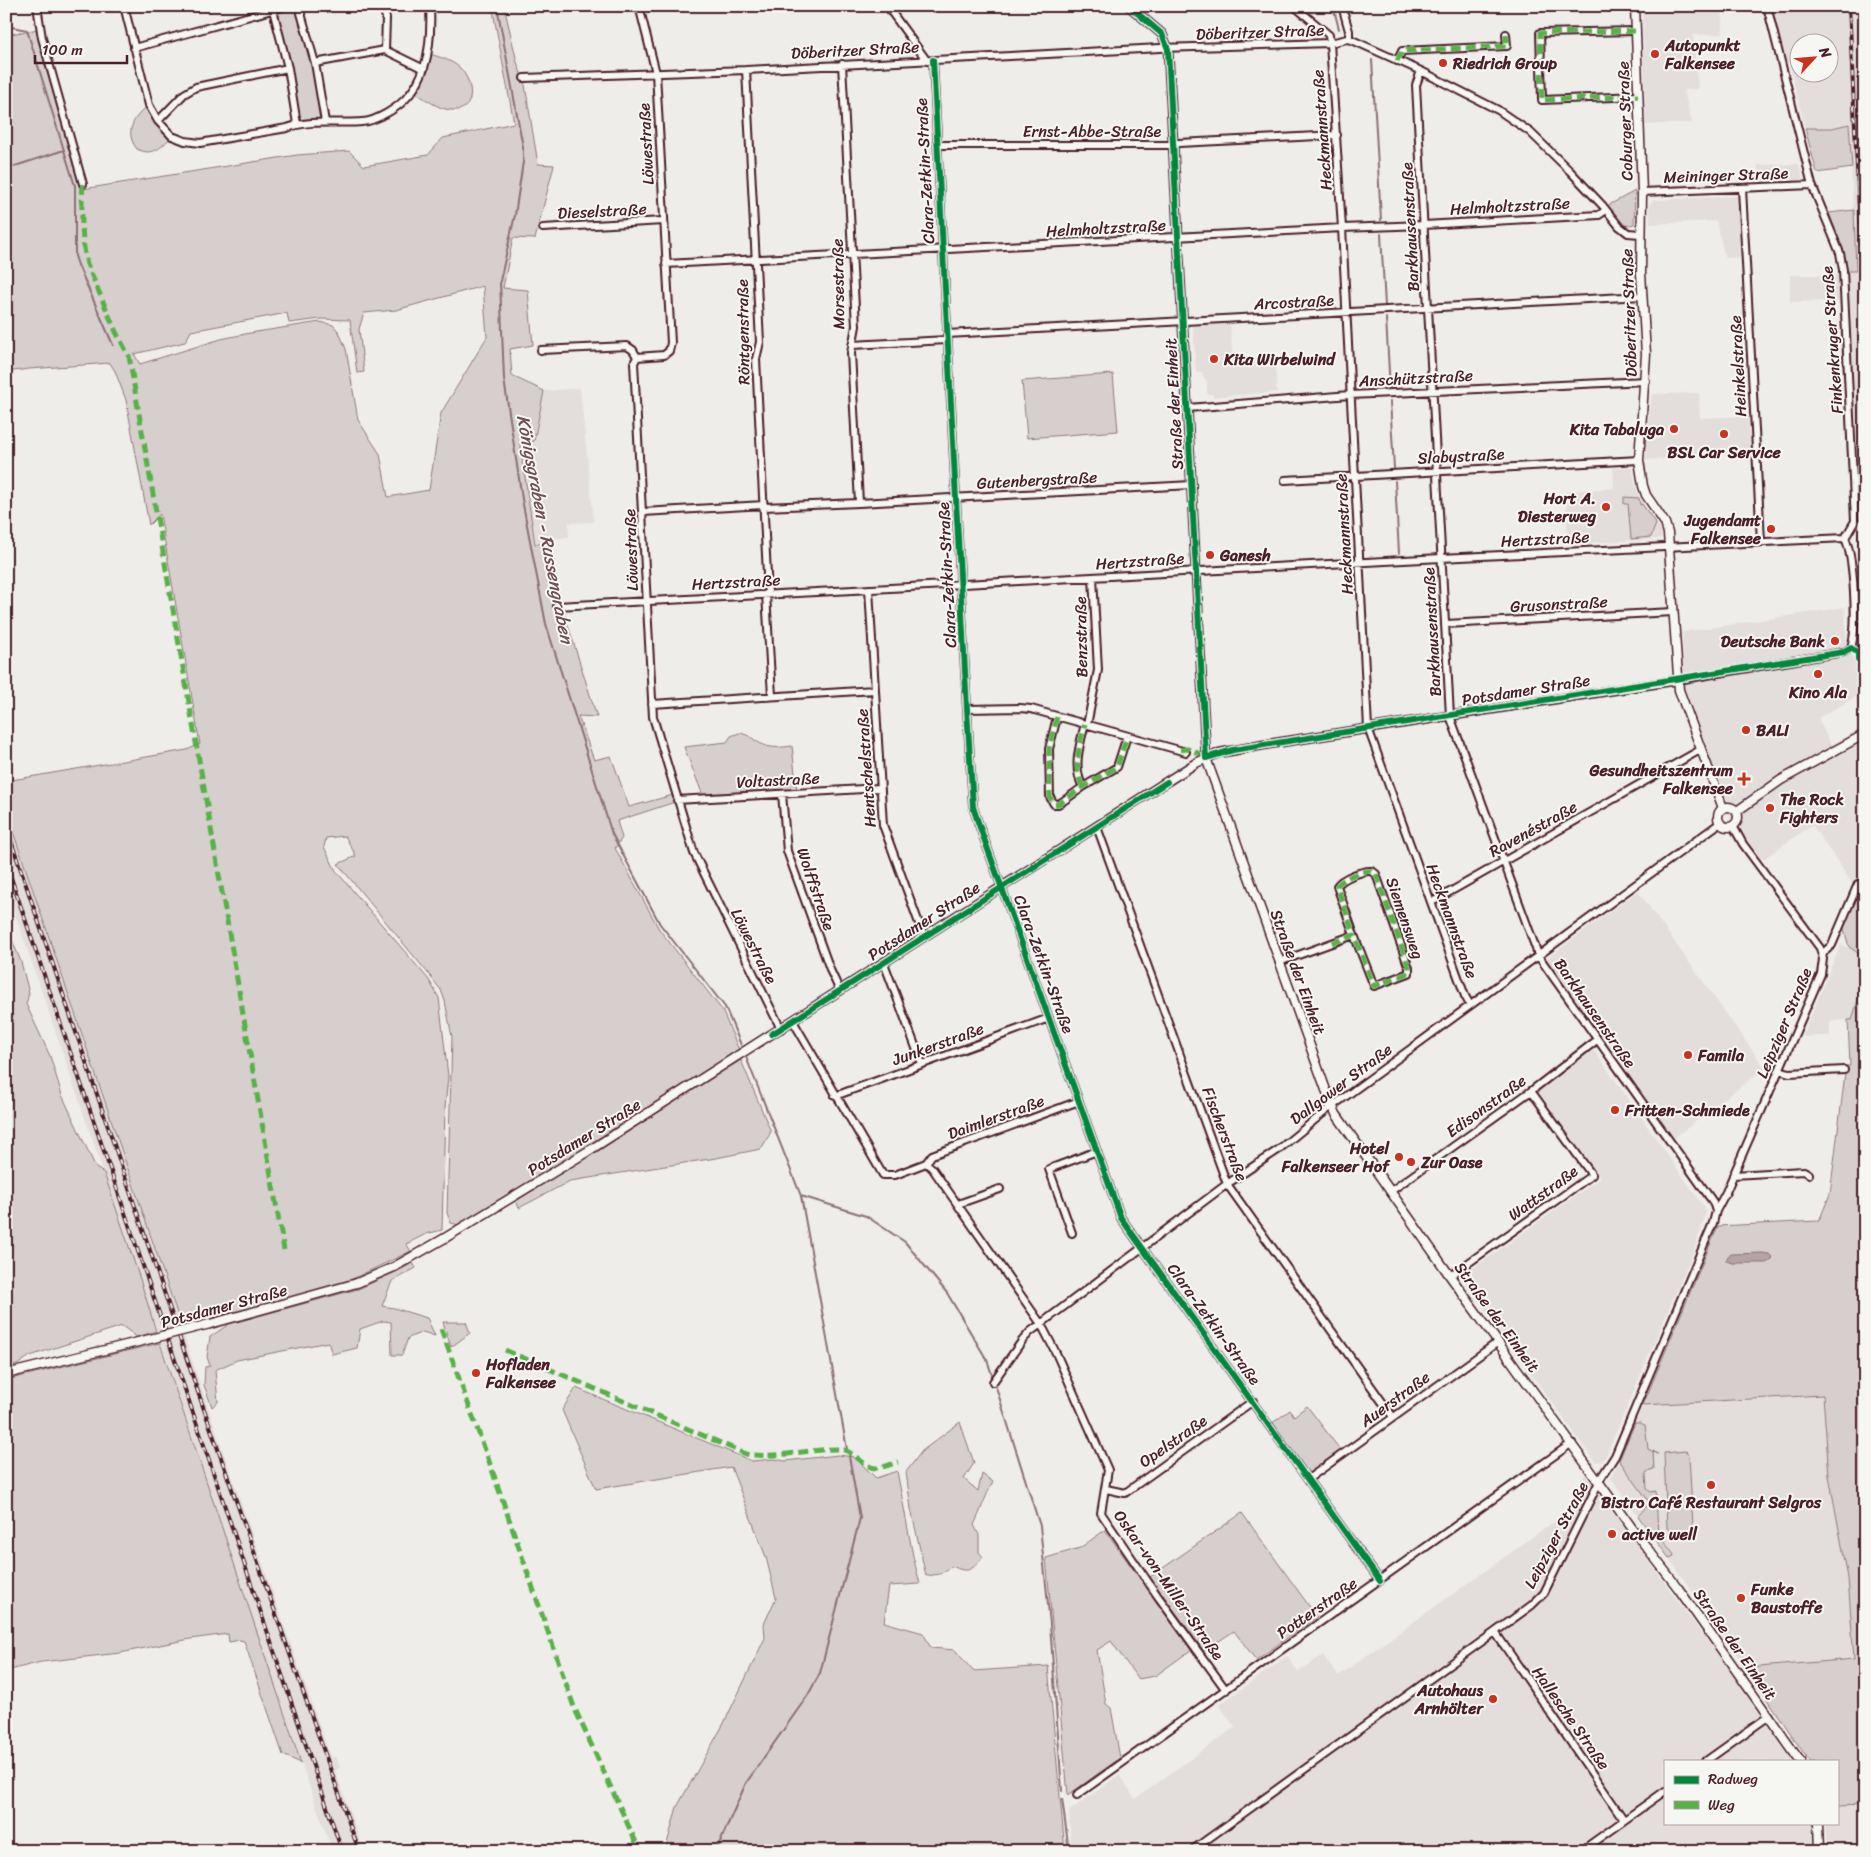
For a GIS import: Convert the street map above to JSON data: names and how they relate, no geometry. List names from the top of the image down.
{
  "streets": {
    "street": [
      "Döberitzer Straße",
      "Coburger Straße",
      "Heckmannstraße",
      "Ernst-Abbe-Straße",
      "Löwestraße",
      "Clara-Zetkin-Straße",
      "Meininger Straße",
      "Helmholtzstraße",
      "Dieselstraße",
      "Barkhausenstraße",
      "Morsestraße",
      "Arcostraße",
      "Röntgenstraße",
      "Finkenkruger Straße",
      "Heinkelstraße",
      "Anschützstraße",
      "Straße der Einheit",
      "Slabystraße",
      "Gutenbergstraße",
      "Hertzstraße",
      "Grusonstraße",
      "Benzstraße",
      "Potsdamer Straße",
      "Hentschelstraße",
      "Voltastraße",
      "Ravenéstraße",
      "Wolffstraße",
      "Siemensweg",
      "Leipziger Straße",
      "Junkerstraße",
      "Dallgower Straße",
      "Edisonstraße",
      "Daimlerstraße",
      "Fischerstraße",
      "Wattstraße",
      "Auerstraße",
      "Opelstraße",
      "Oskar-von-Miller-Straße",
      "Potterstraße",
      "Hallesche Straße"
    ]
  },
  "crossings": [
    ["Döberitzer Straße", "Coburger Straße"],
    ["Döberitzer Straße", "Heckmannstraße"],
    ["Döberitzer Straße", "Löwestraße"],
    ["Döberitzer Straße", "Clara-Zetkin-Straße"],
    ["Döberitzer Straße", "Helmholtzstraße"],
    ["Döberitzer Straße", "Barkhausenstraße"],
    ["Döberitzer Straße", "Morsestraße"],
    ["Döberitzer Straße", "Arcostraße"],
    ["Döberitzer Straße", "Röntgenstraße"],
    ["Döberitzer Straße", "Anschützstraße"],
    ["Döberitzer Straße", "Straße der Einheit"],
    ["Döberitzer Straße", "Slabystraße"],
    ["Döberitzer Straße", "Hertzstraße"],
    ["Döberitzer Straße", "Grusonstraße"],
    ["Döberitzer Straße", "Potsdamer Straße"],
    ["Döberitzer Straße", "Ravenéstraße"],
    ["Döberitzer Straße", "Dallgower Straße"],
    ["Coburger Straße", "Meininger Straße"],
    ["Heckmannstraße", "Ernst-Abbe-Straße"],
    ["Heckmannstraße", "Helmholtzstraße"],
    ["Heckmannstraße", "Arcostraße"],
    ["Heckmannstraße", "Anschützstraße"],
    ["Heckmannstraße", "Slabystraße"],
    ["Heckmannstraße", "Hertzstraße"],
    ["Heckmannstraße", "Potsdamer Straße"],
    ["Heckmannstraße", "Ravenéstraße"],
    ["Heckmannstraße", "Dallgower Straße"],
    ["Ernst-Abbe-Straße", "Clara-Zetkin-Straße"],
    ["Ernst-Abbe-Straße", "Straße der Einheit"],
    ["Löwestraße", "Helmholtzstraße"],
    ["Löwestraße", "Dieselstraße"],
    ["Löwestraße", "Gutenbergstraße"],
    ["Löwestraße", "Hertzstraße"],
    ["Löwestraße", "Potsdamer Straße"],
    ["Löwestraße", "Voltastraße"],
    ["Clara-Zetkin-Straße", "Helmholtzstraße"],
    ["Clara-Zetkin-Straße", "Arcostraße"],
    ["Clara-Zetkin-Straße", "Gutenbergstraße"],
    ["Clara-Zetkin-Straße", "Hertzstraße"],
    ["Clara-Zetkin-Straße", "Potsdamer Straße"],
    ["Clara-Zetkin-Straße", "Junkerstraße"],
    ["Clara-Zetkin-Straße", "Dallgower Straße"],
    ["Clara-Zetkin-Straße", "Daimlerstraße"],
    ["Clara-Zetkin-Straße", "Auerstraße"],
    ["Clara-Zetkin-Straße", "Opelstraße"],
    ["Clara-Zetkin-Straße", "Potterstraße"],
    ["Meininger Straße", "Finkenkruger Straße"],
    ["Meininger Straße", "Heinkelstraße"],
    ["Helmholtzstraße", "Barkhausenstraße"],
    ["Helmholtzstraße", "Morsestraße"],
    ["Helmholtzstraße", "Röntgenstraße"],
    ["Helmholtzstraße", "Straße der Einheit"],
    ["Barkhausenstraße", "Arcostraße"],
    ["Barkhausenstraße", "Anschützstraße"],
    ["Barkhausenstraße", "Slabystraße"],
    ["Barkhausenstraße", "Hertzstraße"],
    ["Barkhausenstraße", "Grusonstraße"],
    ["Barkhausenstraße", "Potsdamer Straße"],
    ["Barkhausenstraße", "Ravenéstraße"],
    ["Barkhausenstraße", "Leipziger Straße"],
    ["Barkhausenstraße", "Dallgower Straße"],
    ["Barkhausenstraße", "Edisonstraße"],
    ["Morsestraße", "Arcostraße"],
    ["Morsestraße", "Gutenbergstraße"],
    ["Arcostraße", "Straße der Einheit"],
    ["Röntgenstraße", "Gutenbergstraße"],
    ["Röntgenstraße", "Hertzstraße"],
    ["Finkenkruger Straße", "Hertzstraße"],
    ["Finkenkruger Straße", "Potsdamer Straße"],
    ["Heinkelstraße", "Hertzstraße"],
    ["Anschützstraße", "Straße der Einheit"],
    ["Straße der Einheit", "Gutenbergstraße"],
    ["Straße der Einheit", "Hertzstraße"],
    ["Straße der Einheit", "Potsdamer Straße"],
    ["Straße der Einheit", "Leipziger Straße"],
    ["Straße der Einheit", "Dallgower Straße"],
    ["Straße der Einheit", "Edisonstraße"],
    ["Straße der Einheit", "Wattstraße"],
    ["Straße der Einheit", "Auerstraße"],
    ["Straße der Einheit", "Potterstraße"],
    ["Hertzstraße", "Benzstraße"],
    ["Hertzstraße", "Potsdamer Straße"],
    ["Hertzstraße", "Hentschelstraße"],
    ["Potsdamer Straße", "Hentschelstraße"],
    ["Potsdamer Straße", "Wolffstraße"],
    ["Potsdamer Straße", "Fischerstraße"],
    ["Hentschelstraße", "Voltastraße"],
    ["Voltastraße", "Wolffstraße"],
    ["Leipziger Straße", "Hallesche Straße"],
    ["Dallgower Straße", "Fischerstraße"],
    ["Dallgower Straße", "Oskar-von-Miller-Straße"],
    ["Edisonstraße", "Wattstraße"],
    ["Daimlerstraße", "Oskar-von-Miller-Straße"],
    ["Fischerstraße", "Auerstraße"],
    ["Opelstraße", "Oskar-von-Miller-Straße"],
    ["Oskar-von-Miller-Straße", "Potterstraße"]
  ],
  "water": ["Königsgraben - Russengraben"],
  "places": {
    "other": [
      "Autopunkt Falkensee",
      "Riedrich Group",
      "Kita Wirbelwind",
      "Kita Tabaluga",
      "BSL Car Service",
      "Hort A. Diesterweg",
      "Jugendamt Falkensee",
      "Ganesh",
      "Deutsche Bank",
      "Kino Ala",
      "BALI",
      "The Rock Fighters",
      "Famila",
      "Fritten-Schmiede",
      "Hotel Falkenseer Hof",
      "Zur Oase",
      "Hofladen Falkensee",
      "Bistro Café Restaurant Selgros",
      "active well",
      "Funke Baustoffe",
      "Autohaus Arnhölter"
    ],
    "health": ["Gesundheitszentrum Falkensee"]
  },
  "legend": ["Radweg", "Weg"],
  "scale_bar": "100 m",
  "north": "top right"
}
